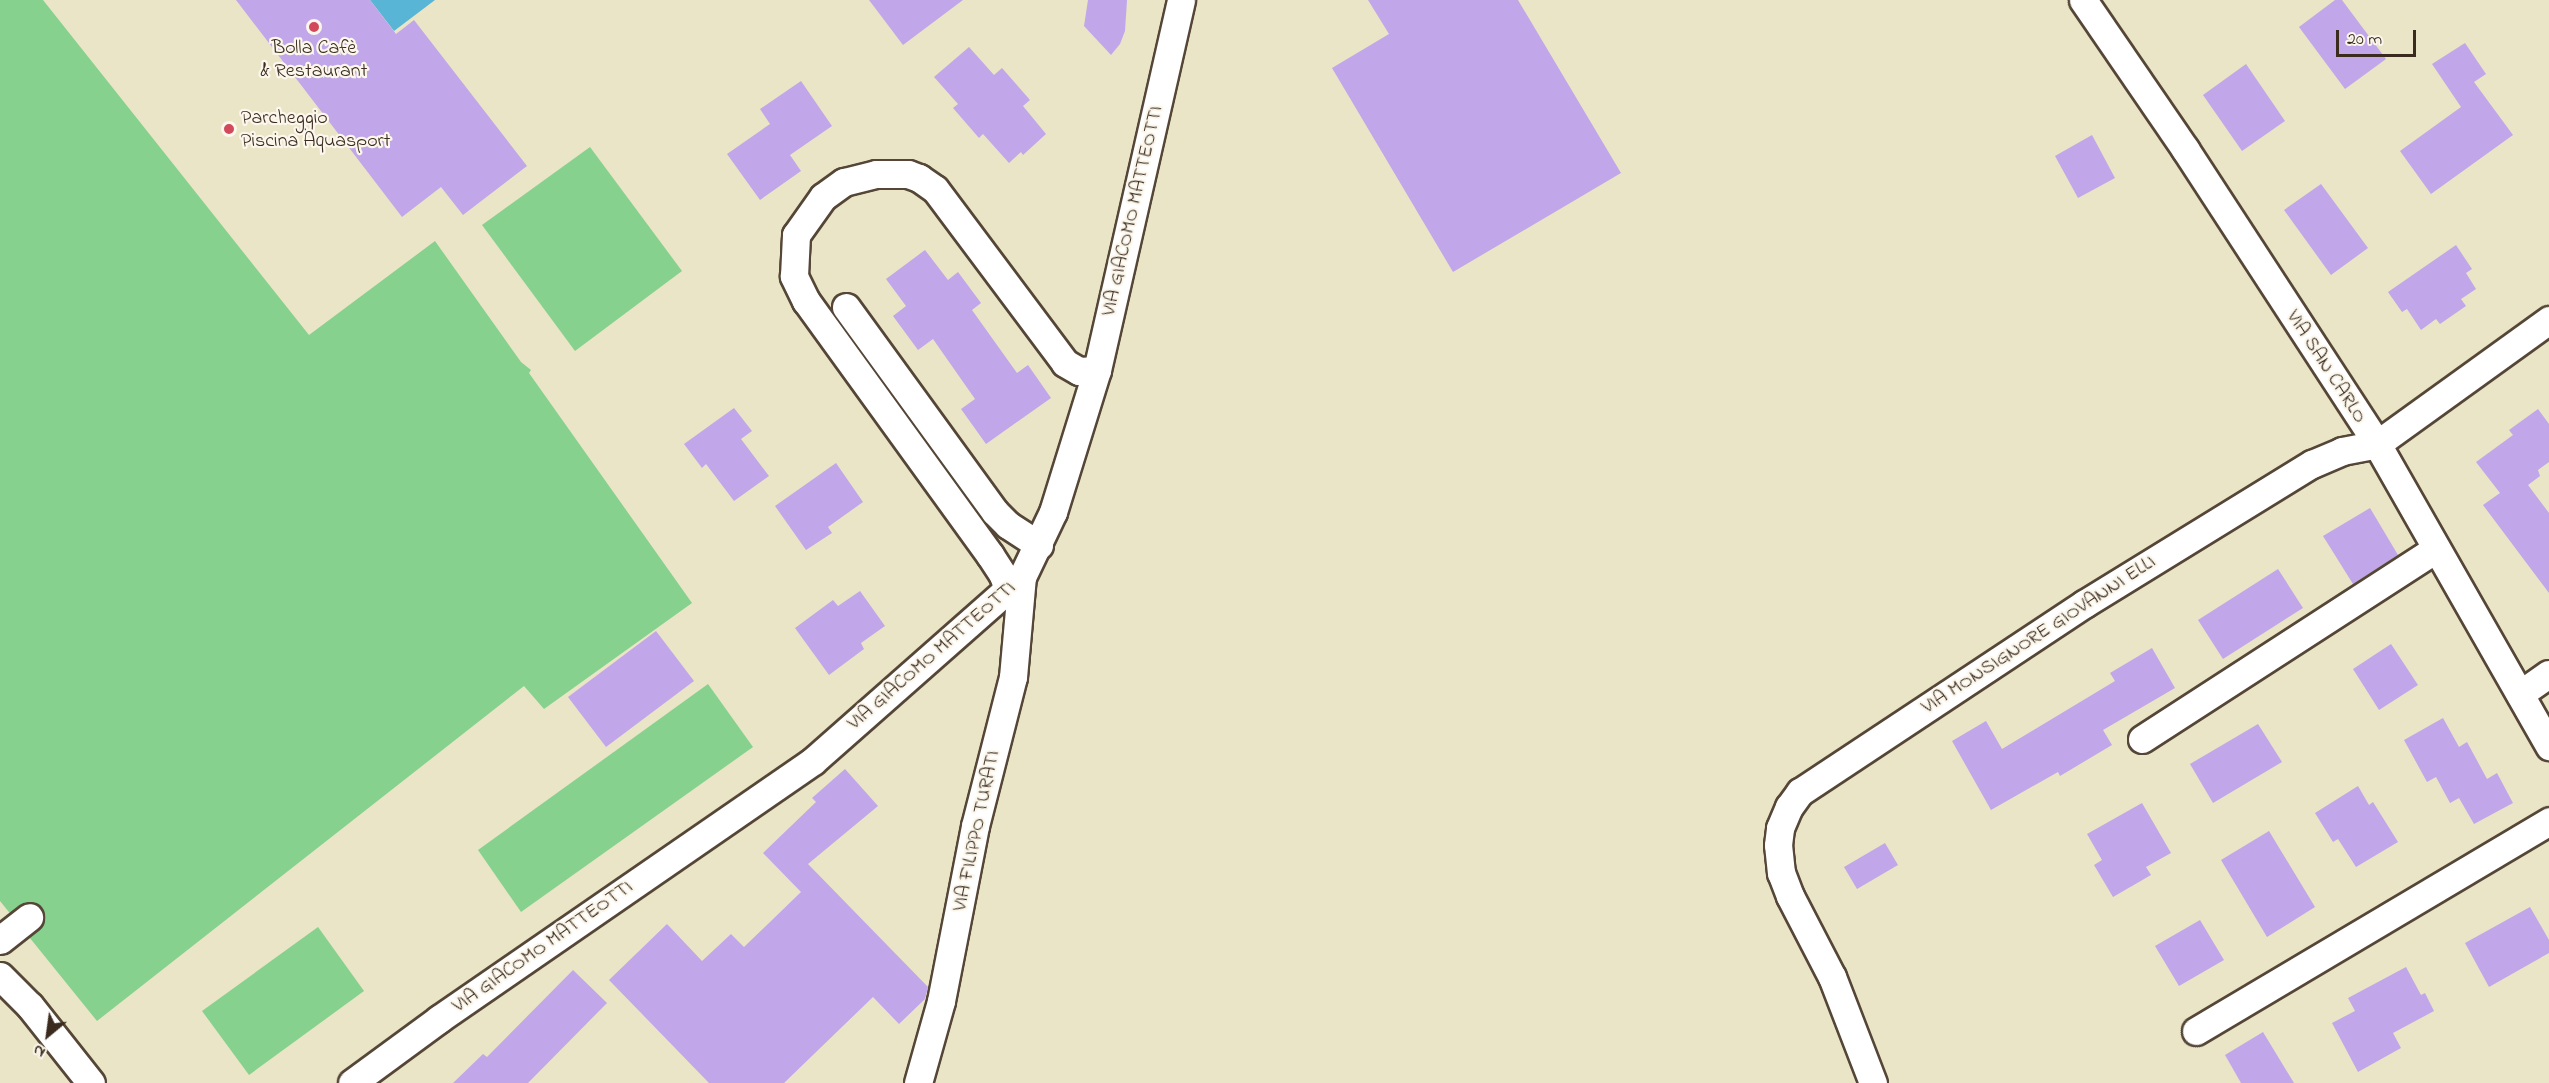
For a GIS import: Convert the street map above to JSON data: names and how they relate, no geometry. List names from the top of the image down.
{
  "streets": {
    "street": [
      "VIA GIACOMO MATTEOTTI",
      "VIA SAN CARLO",
      "VIA MONSIGNORE GIOVANNI ELLI",
      "VIA FILIPPO TURATI"
    ]
  },
  "crossings": [
    ["VIA GIACOMO MATTEOTTI", "VIA FILIPPO TURATI"],
    ["VIA SAN CARLO", "VIA MONSIGNORE GIOVANNI ELLI"]
  ],
  "places": ["Bolla Cafè & Restaurant", "Parcheggio Piscina Aquasport"],
  "scale_bar": "20 m",
  "north": "bottom left"
}
